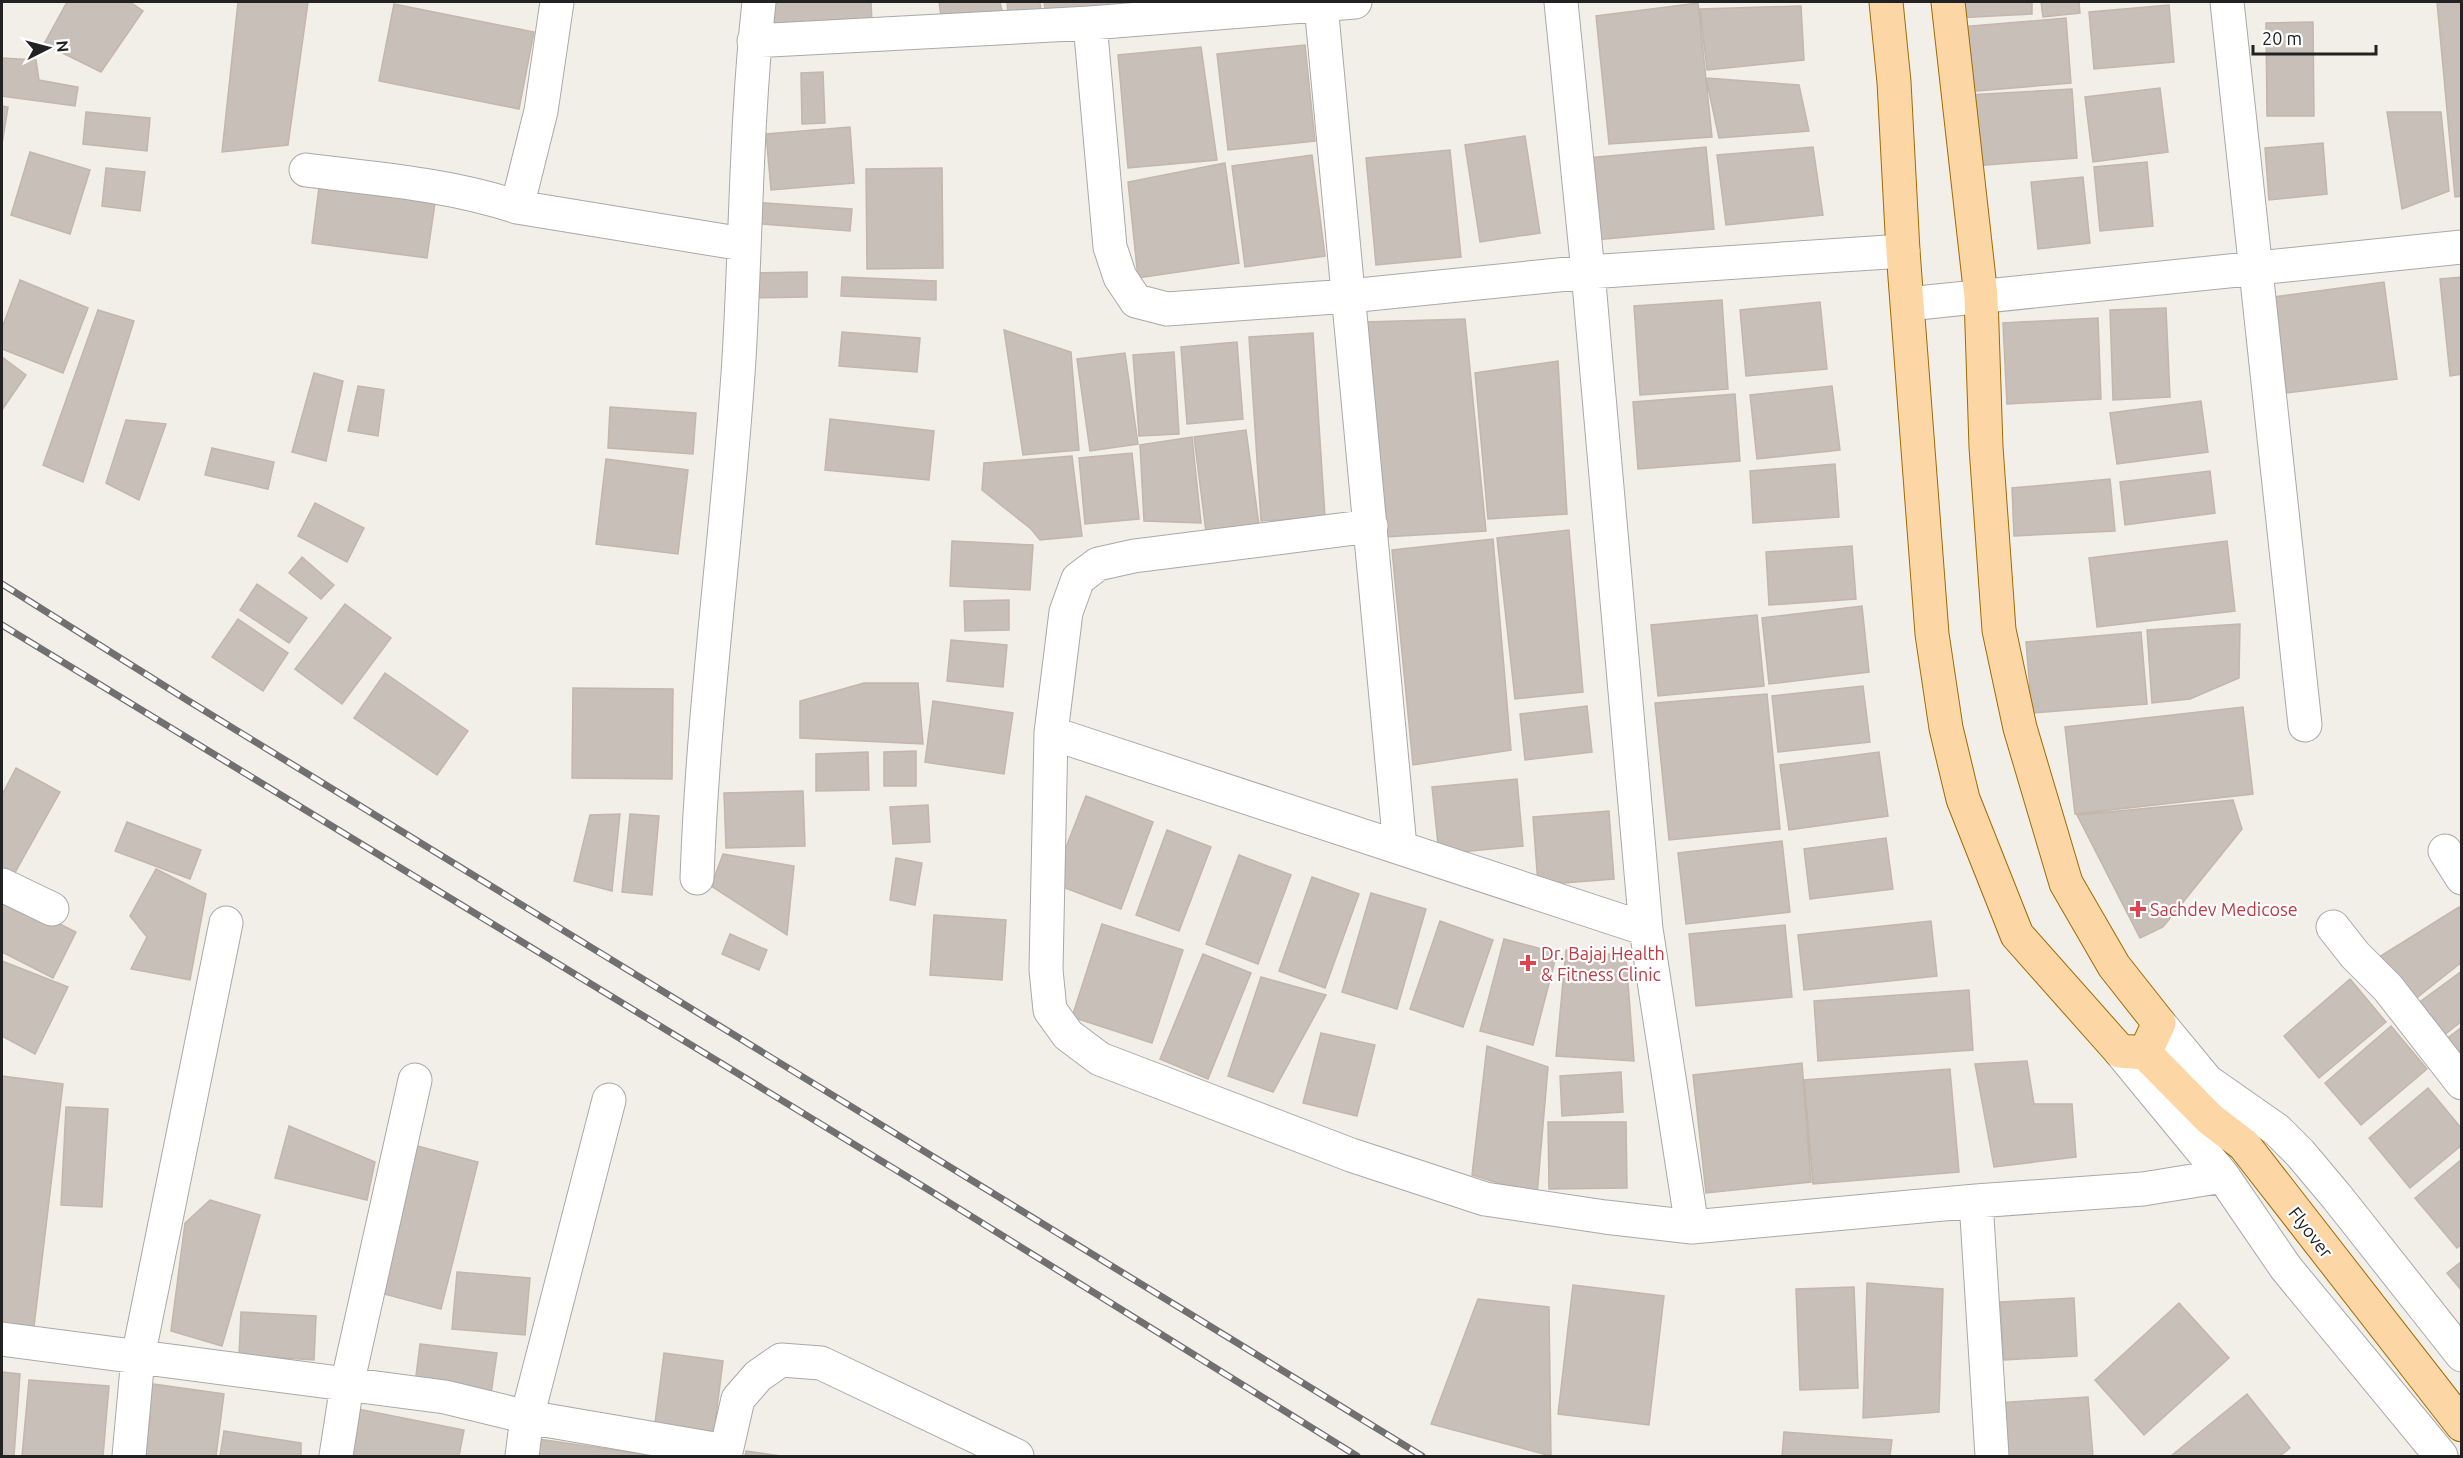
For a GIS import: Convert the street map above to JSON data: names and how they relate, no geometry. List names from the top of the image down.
{
  "streets": {
    "main road": ["Flyover"]
  },
  "places": {
    "health": ["Sachdev Medicose", "Dr. Bajaj Health & Fitness Clinic"]
  },
  "scale_bar": "20 m",
  "north": "right"
}
